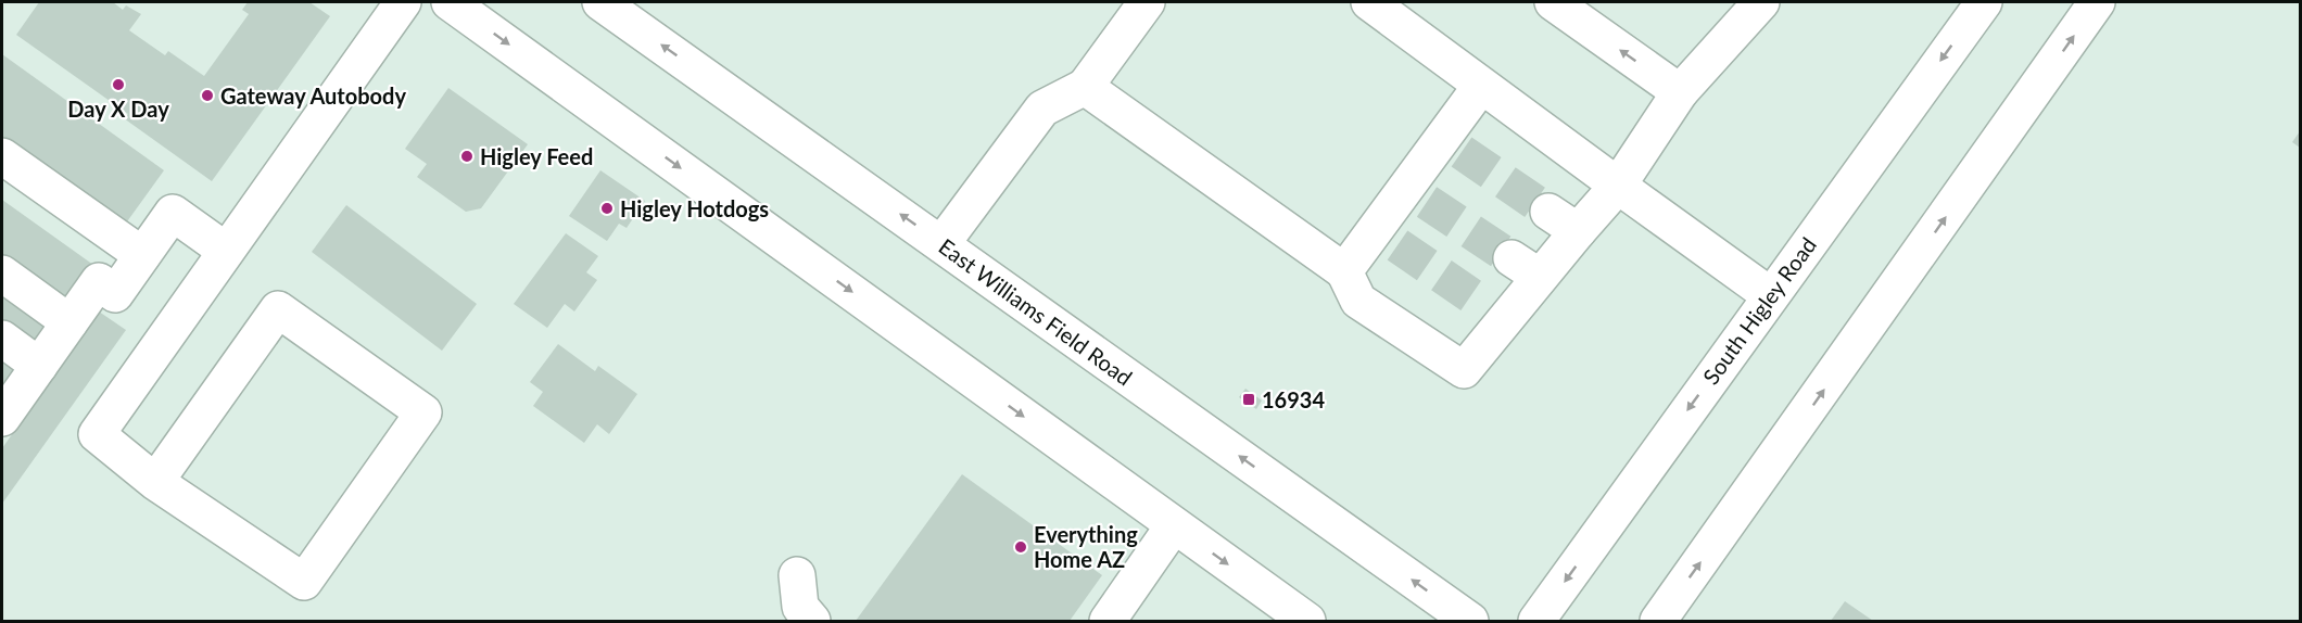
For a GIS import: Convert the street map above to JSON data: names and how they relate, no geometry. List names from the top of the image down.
{
  "streets": {
    "main road": ["South Higley Road", "East Williams Field Road"]
  },
  "places": {
    "other": [
      "Day X Day",
      "Gateway Autobody",
      "Higley Feed",
      "Higley Hotdogs",
      "Everything Home AZ"
    ],
    "transit": ["16934"]
  }
}
